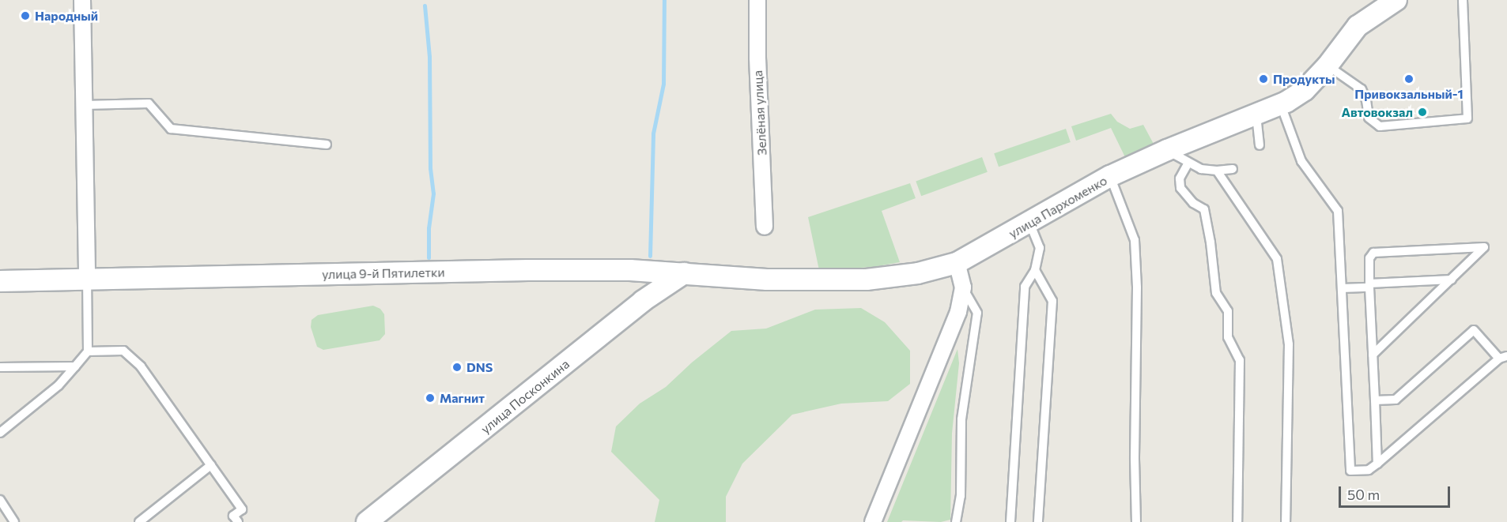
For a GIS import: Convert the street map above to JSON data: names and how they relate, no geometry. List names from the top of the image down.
{
  "streets": {
    "street": [
      "Зелёная улица",
      "улица Пархоменко",
      "улица 9-й Пятилетки",
      "улица Посконкина"
    ]
  },
  "crossings": [
    ["улица Пархоменко", "улица 9-й Пятилетки"],
    ["улица 9-й Пятилетки", "улица Посконкина"]
  ],
  "places": [
    "Народный",
    "Продукты",
    "Привокзальный-1",
    "Автовокзал",
    "DNS",
    "Магнит"
  ],
  "scale_bar": "50 m"
}
